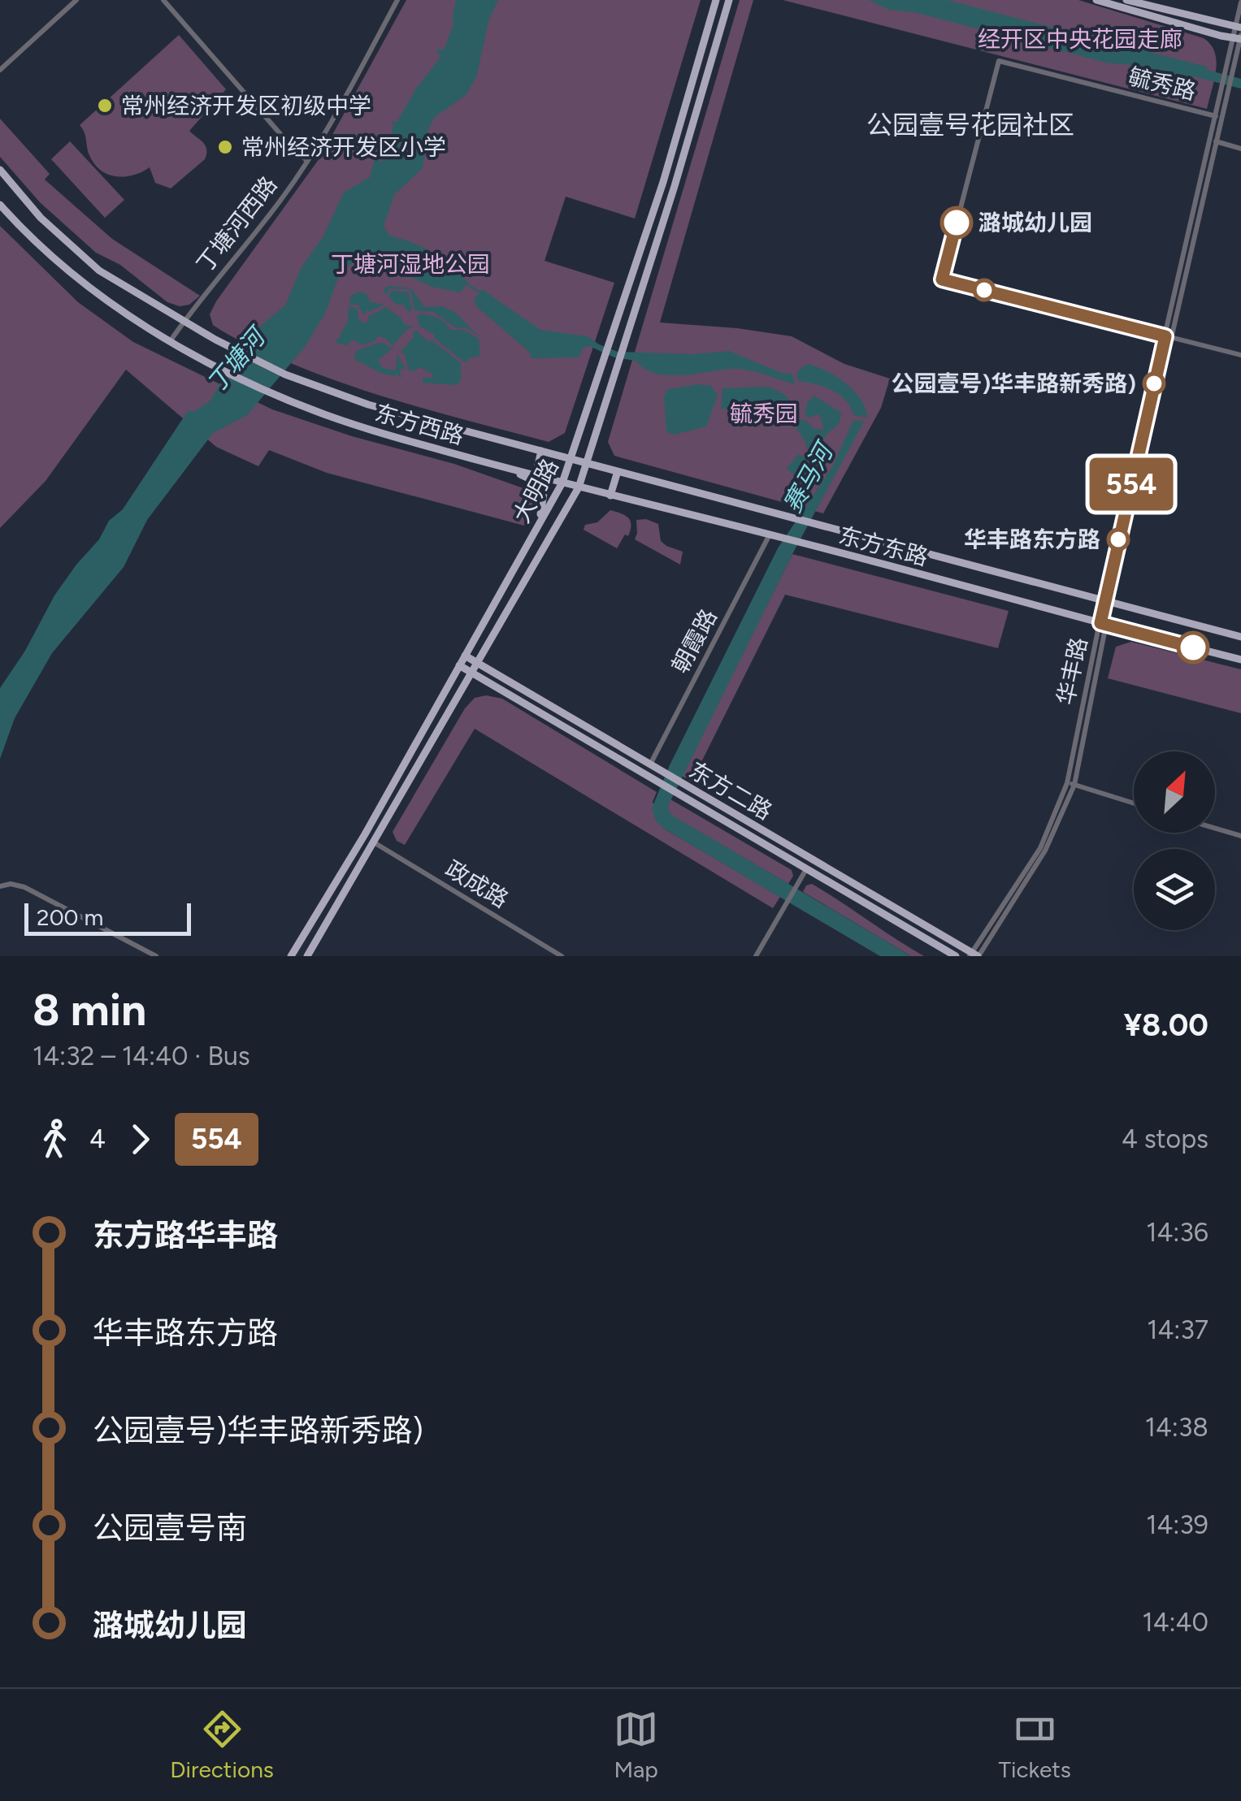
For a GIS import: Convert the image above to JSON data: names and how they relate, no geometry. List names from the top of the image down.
{
  "streets": {
    "main road": [
      "东方西路",
      "大明路",
      "东方东路",
      "东方二路"
    ],
    "street": [
      "毓秀路",
      "丁塘河西路",
      "朝霞路",
      "华丰路",
      "政成路"
    ]
  },
  "crossings": [
    ["毓秀路", "华丰路"],
    ["丁塘河西路", "东方西路"],
    ["东方西路", "大明路"],
    ["东方西路", "东方东路"],
    ["大明路", "东方东路"],
    ["大明路", "东方二路"],
    ["大明路", "政成路"],
    ["东方东路", "朝霞路"],
    ["东方东路", "华丰路"],
    ["朝霞路", "东方二路"],
    ["华丰路", "东方二路"]
  ],
  "districts": ["公园壹号花园社区"],
  "water": ["丁塘河", "赛马河"],
  "parks": ["经开区中央花园走廊", "丁塘河湿地公园", "毓秀园"],
  "places": [
    "常州经济开发区初级中学",
    "常州经济开发区小学",
    "潞城幼儿园",
    "公园壹号)华丰路新秀路)",
    "华丰路东方路"
  ],
  "lines": ["bus line 554"],
  "scale_bar": "200 m",
  "north": "top right",
  "page": {
    "on_map": "554",
    "scale": "200 m",
    "heading": ["8 min", "14:32 – 14:40 · Bus", "¥8.00"],
    "legs": ["4", "554", "4 stops"],
    "list": [
      {
        "name": "东方路华丰路",
        "value": "14:36"
      },
      {
        "name": "华丰路东方路",
        "value": "14:37"
      },
      {
        "name": "公园壹号)华丰路新秀路)",
        "value": "14:38"
      },
      {
        "name": "公园壹号南",
        "value": "14:39"
      },
      {
        "name": "潞城幼儿园",
        "value": "14:40"
      }
    ],
    "tabs": ["Directions", "Map", "Tickets"]
  }
}
